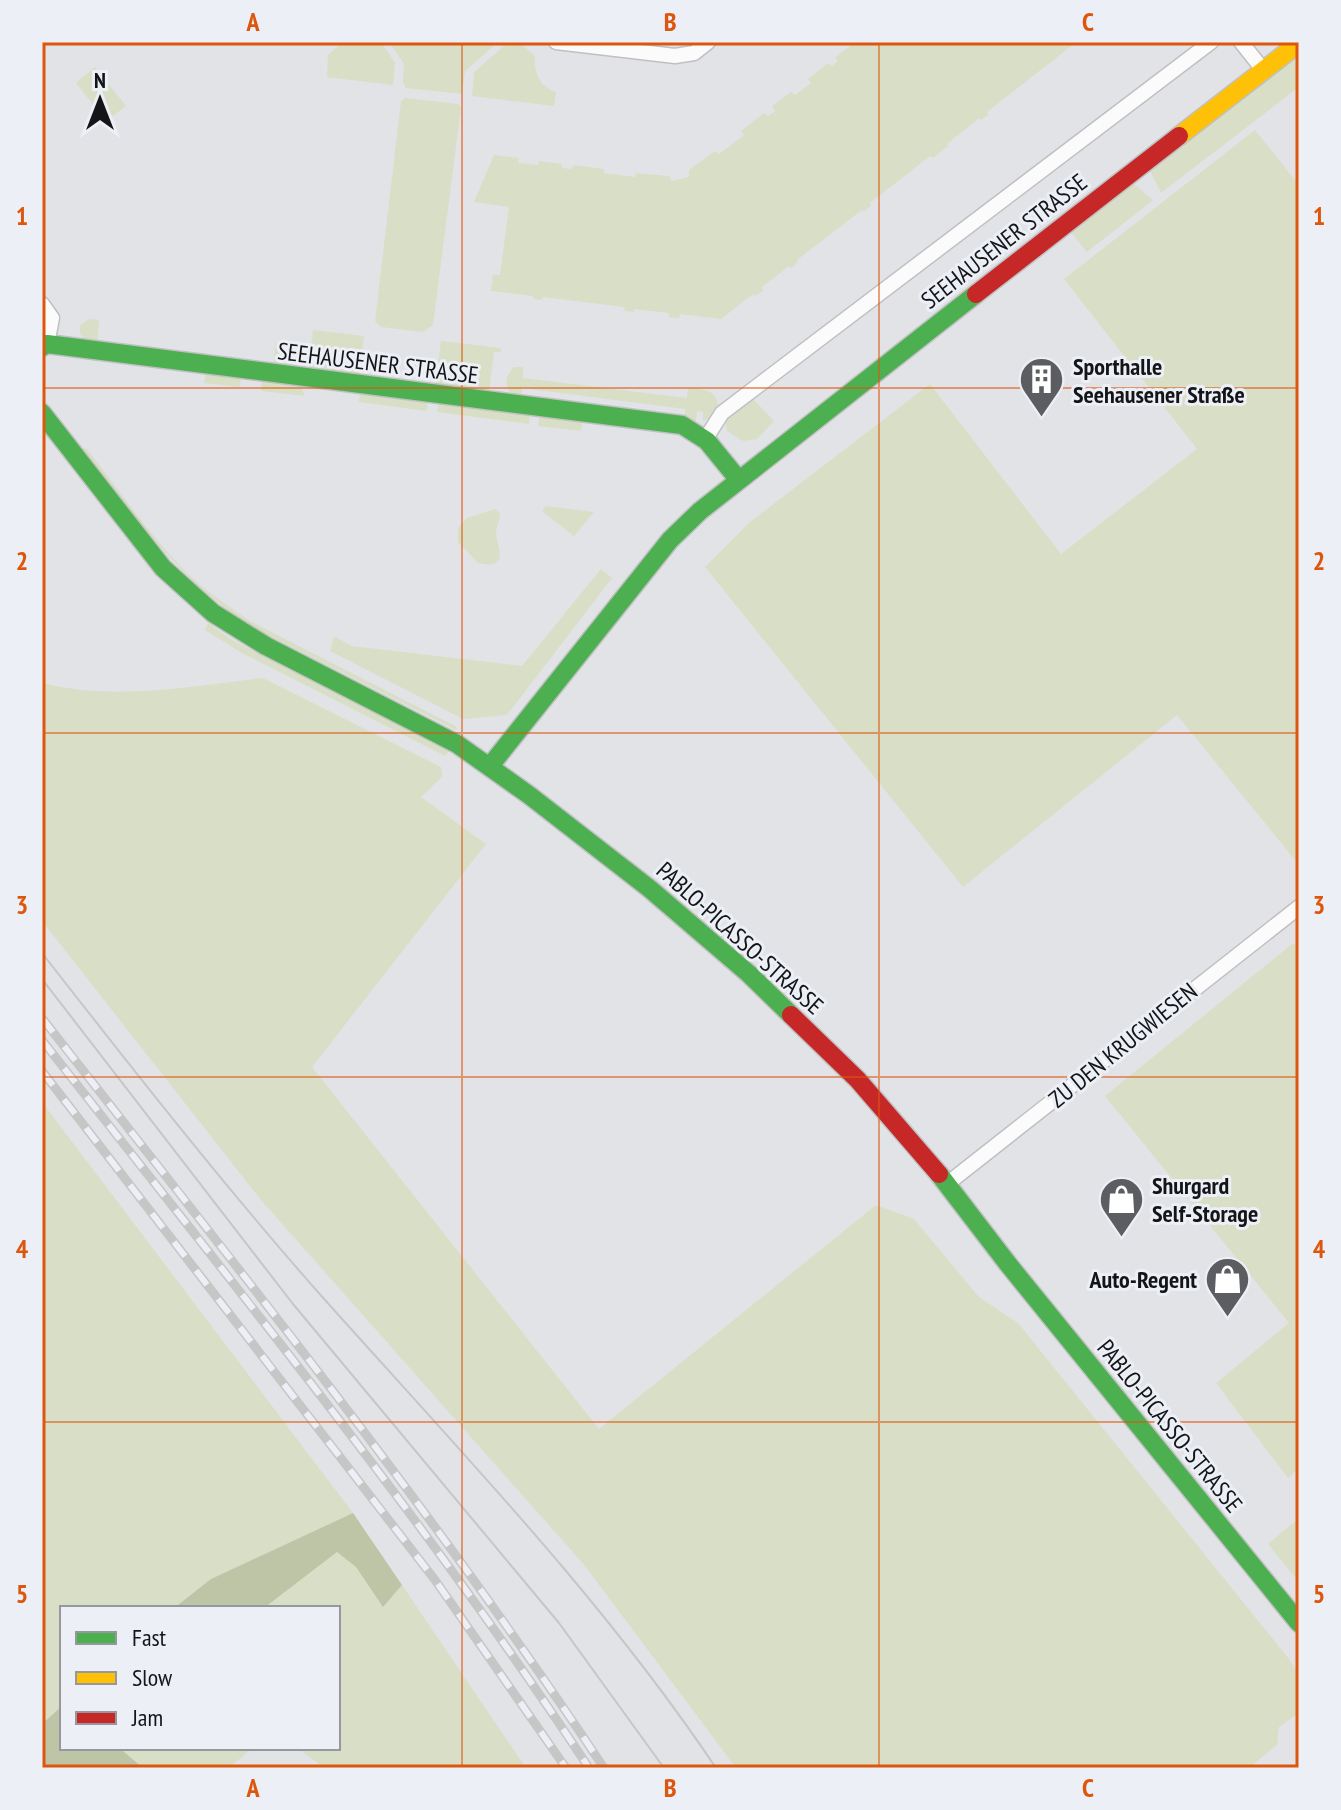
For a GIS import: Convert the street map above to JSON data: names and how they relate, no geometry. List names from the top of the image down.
{
  "streets": {
    "street": ["SEEHAUSENER STRASSE", "PABLO-PICASSO-STRASSE", "ZU DEN KRUGWIESEN"]
  },
  "crossings": [
    ["SEEHAUSENER STRASSE", "PABLO-PICASSO-STRASSE"],
    ["PABLO-PICASSO-STRASSE", "ZU DEN KRUGWIESEN"]
  ],
  "places": {
    "building": ["Sporthalle Seehausener Straße"],
    "shop": ["Shurgard Self-Storage", "Auto-Regent"]
  },
  "legend": ["Fast", "Slow", "Jam"],
  "north": "top",
  "grid": {
    "columns": ["A", "B", "C"],
    "rows": [
      "1",
      "2",
      "3",
      "4",
      "5"
    ]
  }
}
